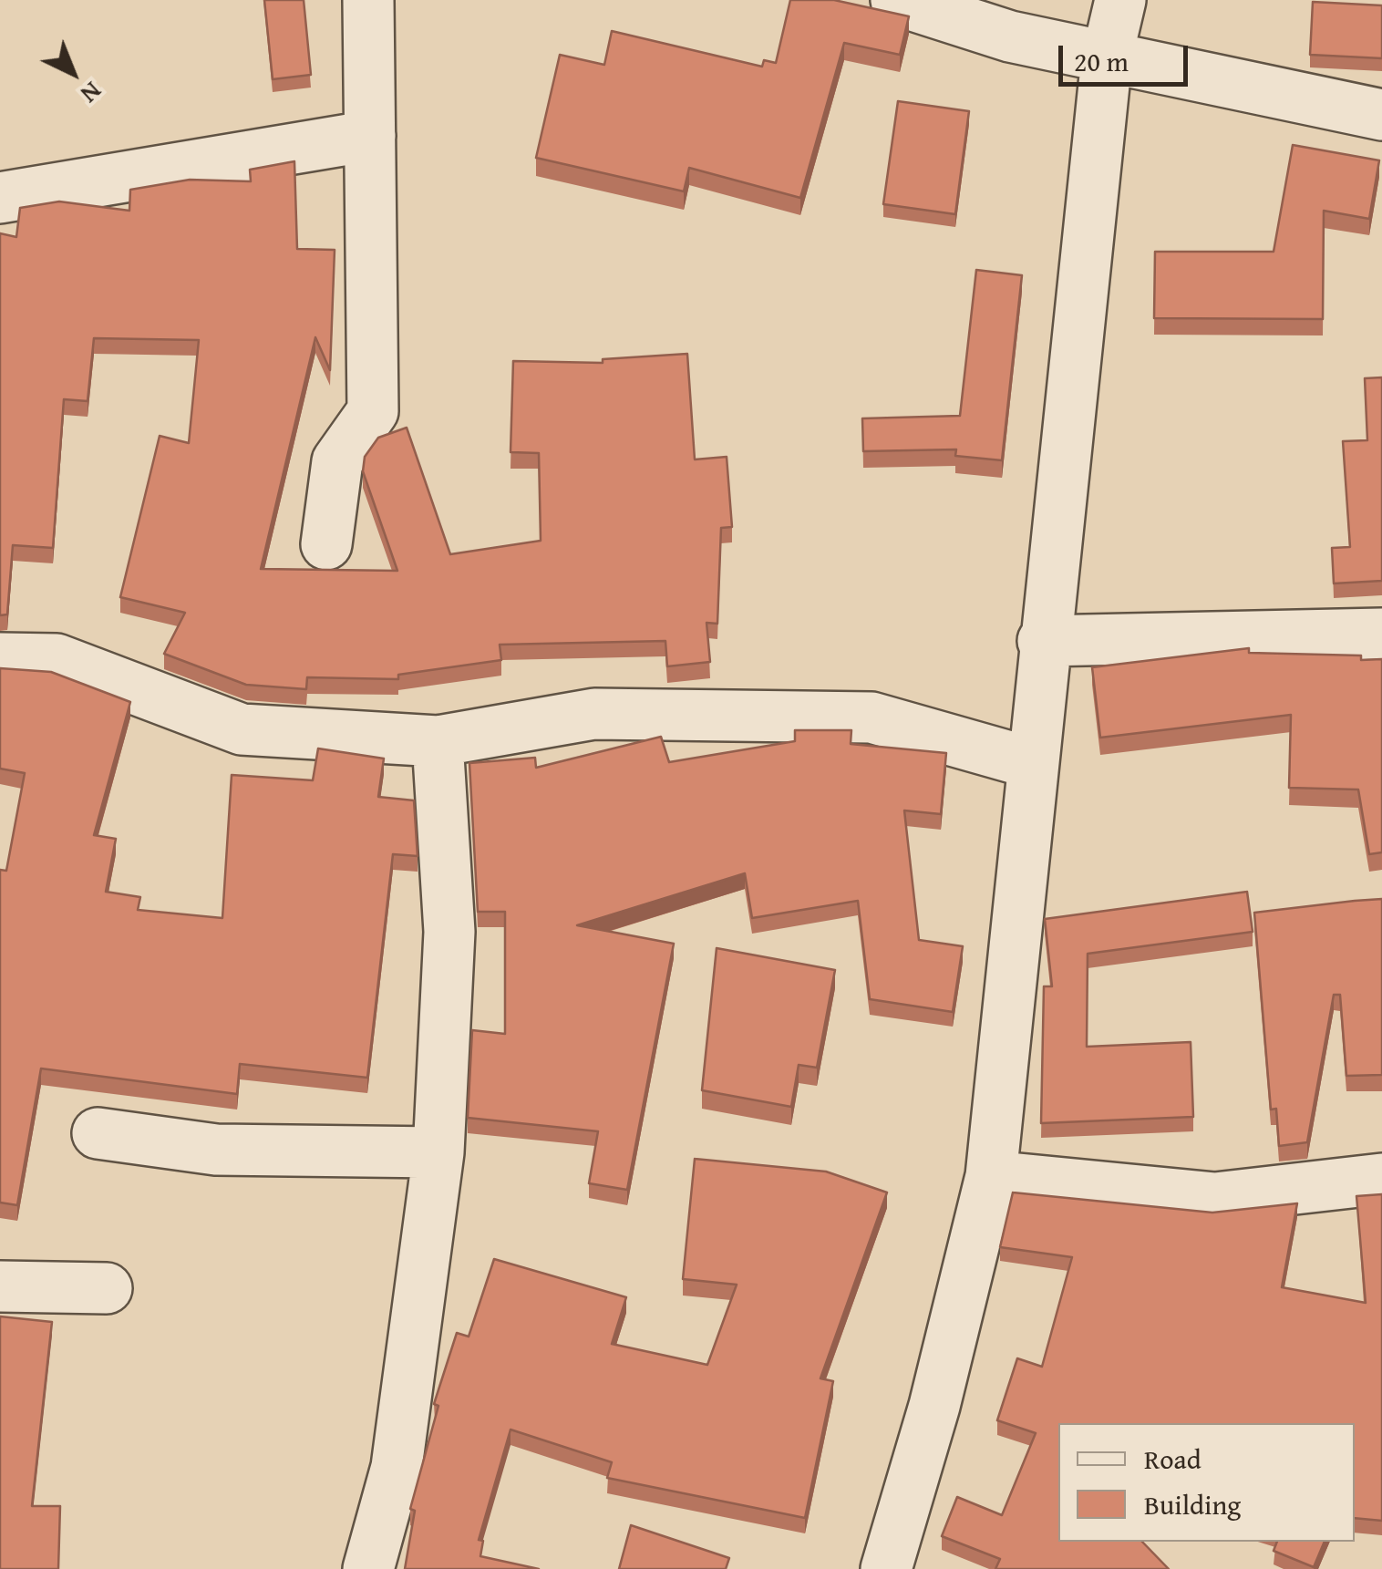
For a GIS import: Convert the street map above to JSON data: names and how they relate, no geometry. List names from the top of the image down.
{
  "legend": ["Road", "Building"],
  "scale_bar": "20 m",
  "north": "bottom right"
}
